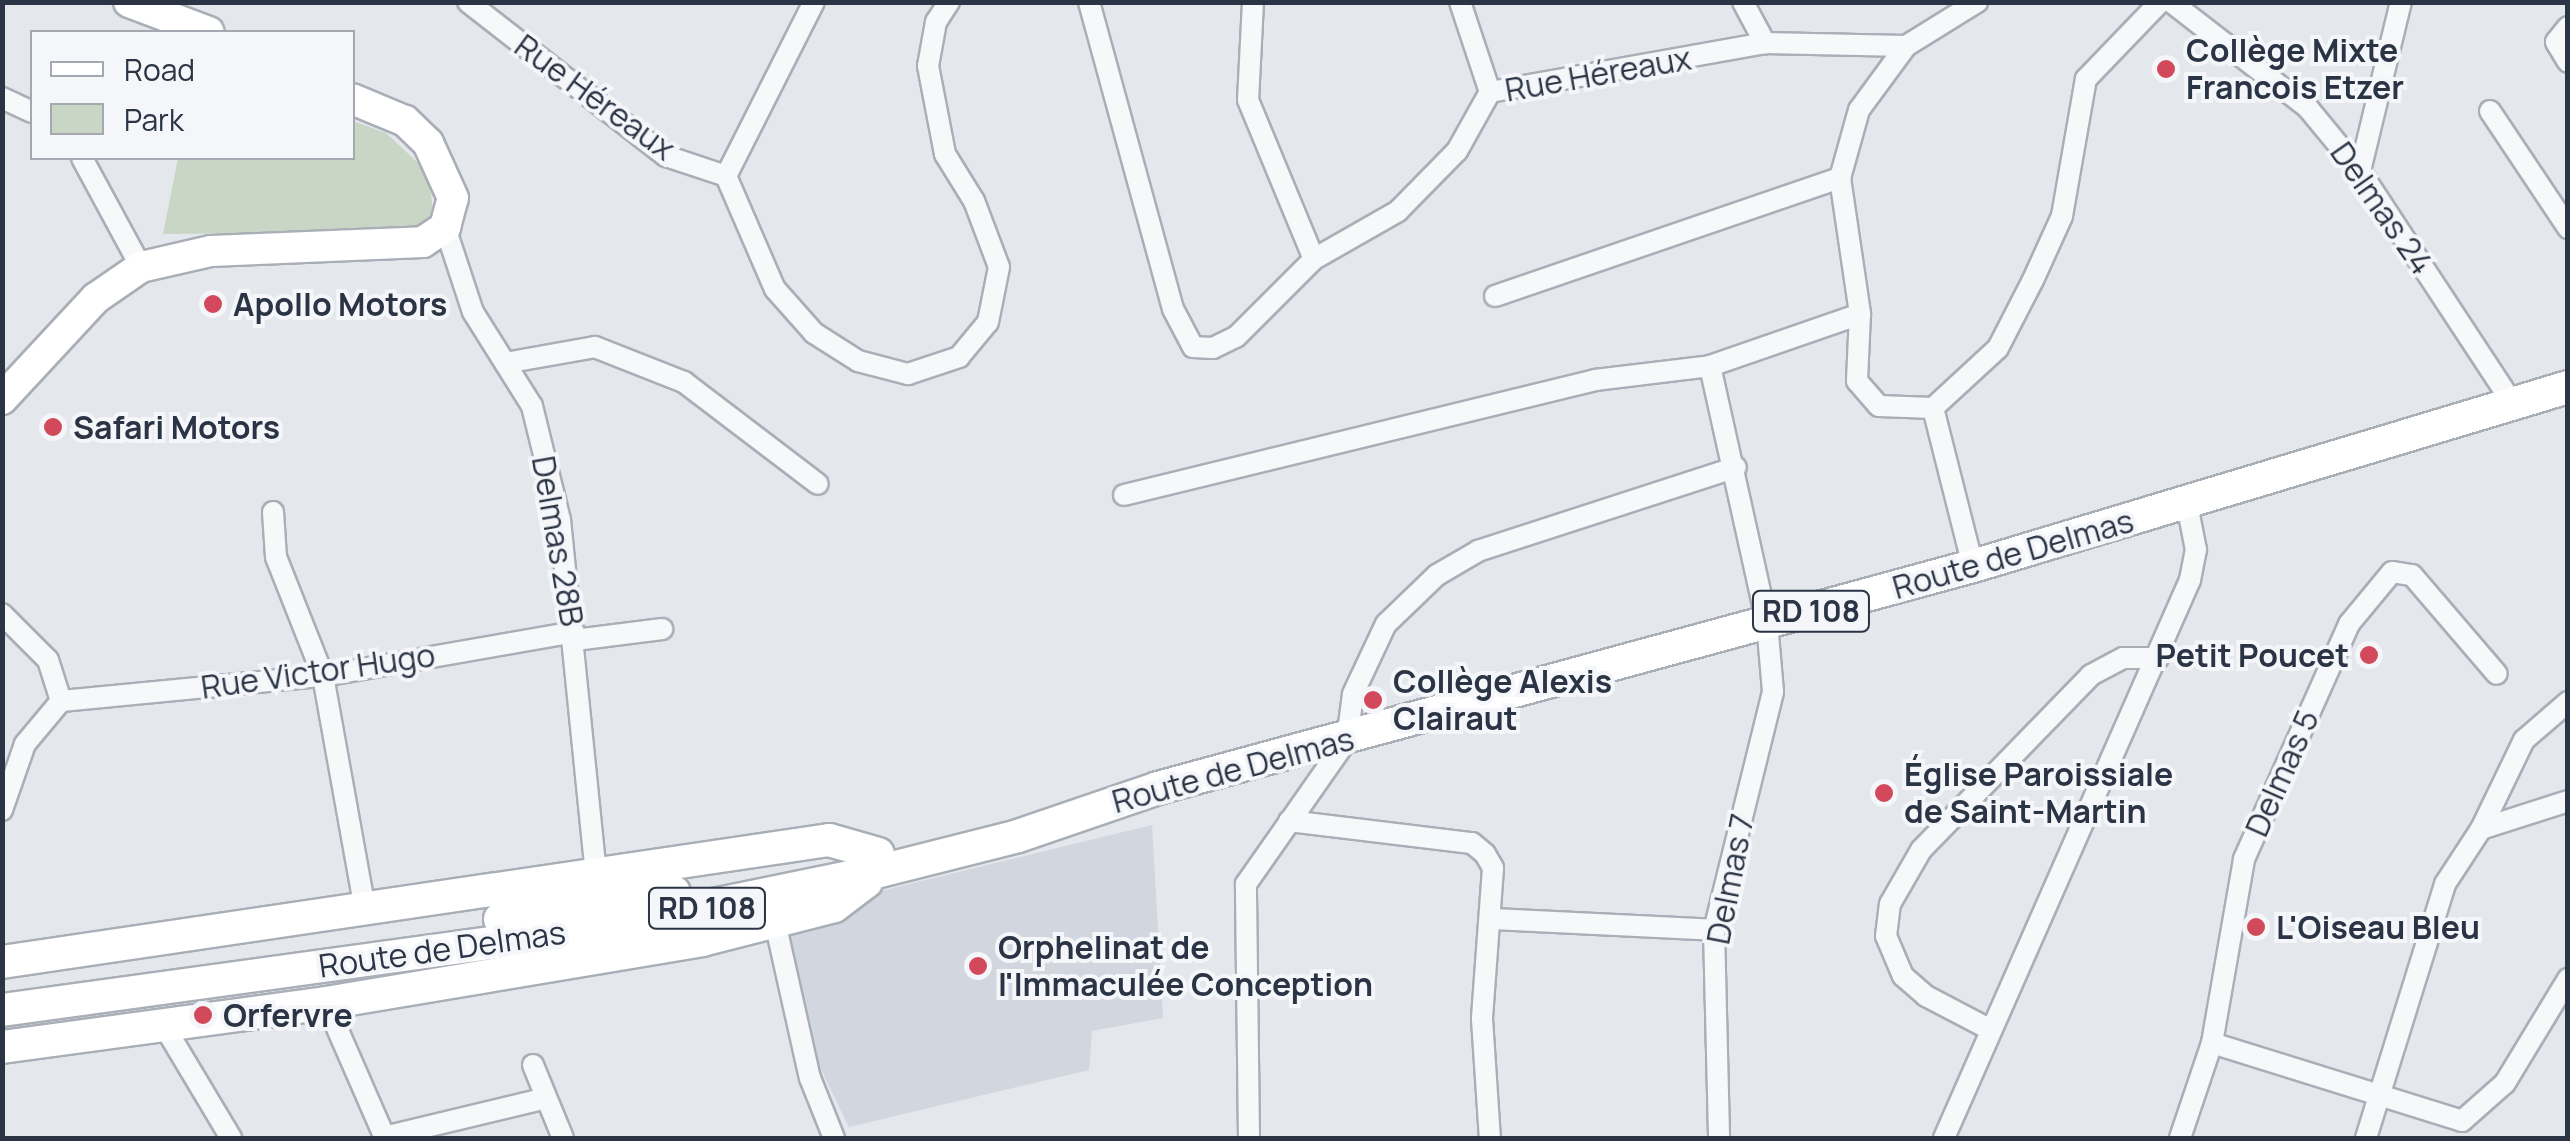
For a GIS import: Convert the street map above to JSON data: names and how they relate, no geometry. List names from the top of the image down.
{
  "streets": {
    "main road": ["Route de Delmas", "RD 108"],
    "street": [
      "Rue Héreaux",
      "Delmas 24",
      "Delmas 28B",
      "Rue Victor Hugo",
      "Delmas 5",
      "Delmas 7"
    ]
  },
  "crossings": [
    ["Delmas 24", "Route de Delmas"],
    ["Delmas 28B", "Rue Victor Hugo"],
    ["Route de Delmas", "Delmas 7"]
  ],
  "places": [
    "Collège Mixte Francois Etzer",
    "Apollo Motors",
    "Safari Motors",
    "Petit Poucet",
    "Collège Alexis Clairaut",
    "Église Paroissiale de Saint-Martin",
    "L'Oiseau Bleu",
    "Orphelinat de l'Immaculée Conception",
    "Orfervre"
  ],
  "legend": ["Road", "Park"]
}
